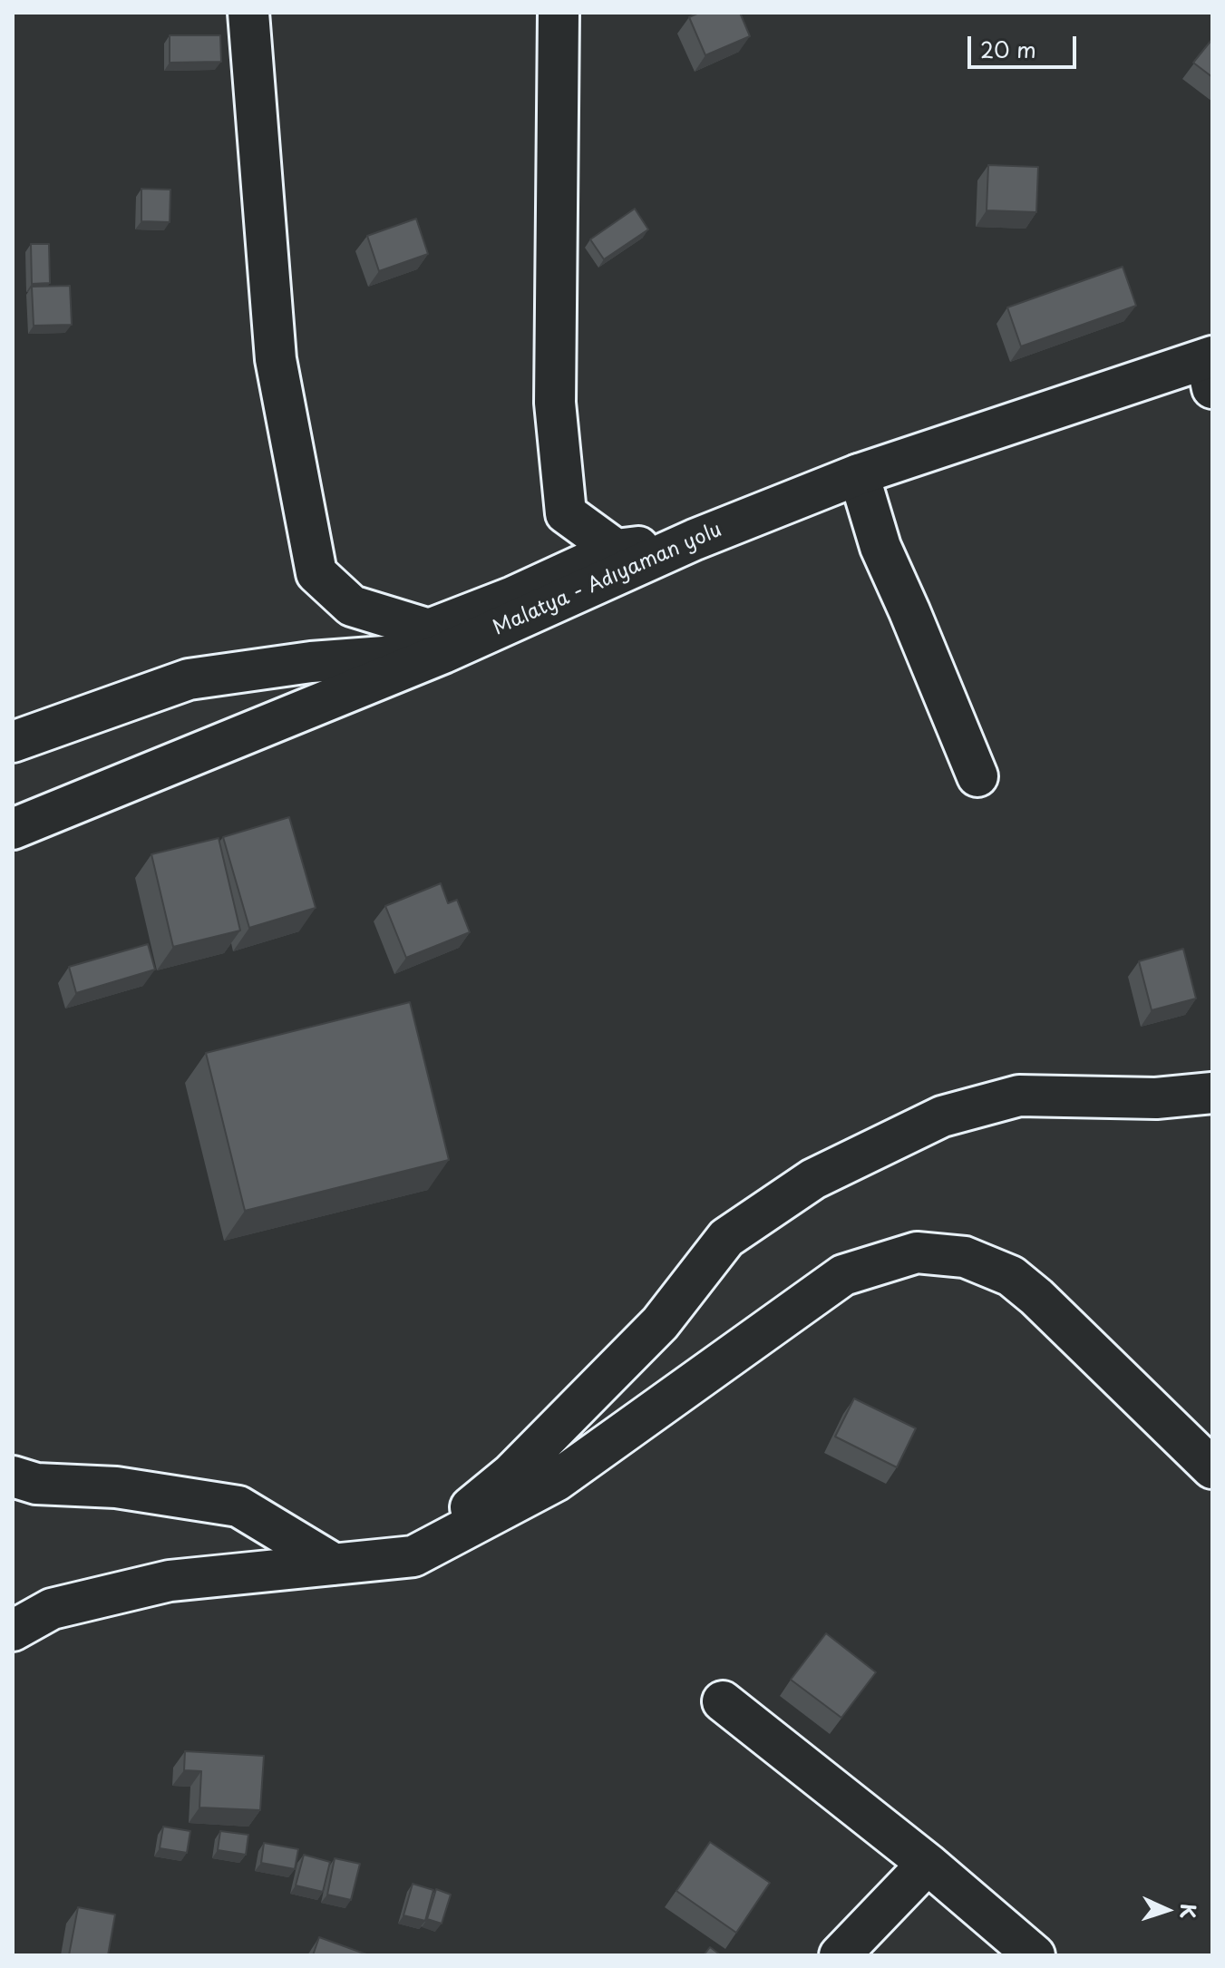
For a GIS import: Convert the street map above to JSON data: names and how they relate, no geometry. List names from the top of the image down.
{
  "streets": {
    "street": ["Malatya - Adıyaman yolu"]
  },
  "scale_bar": "20 m",
  "north": "right"
}
